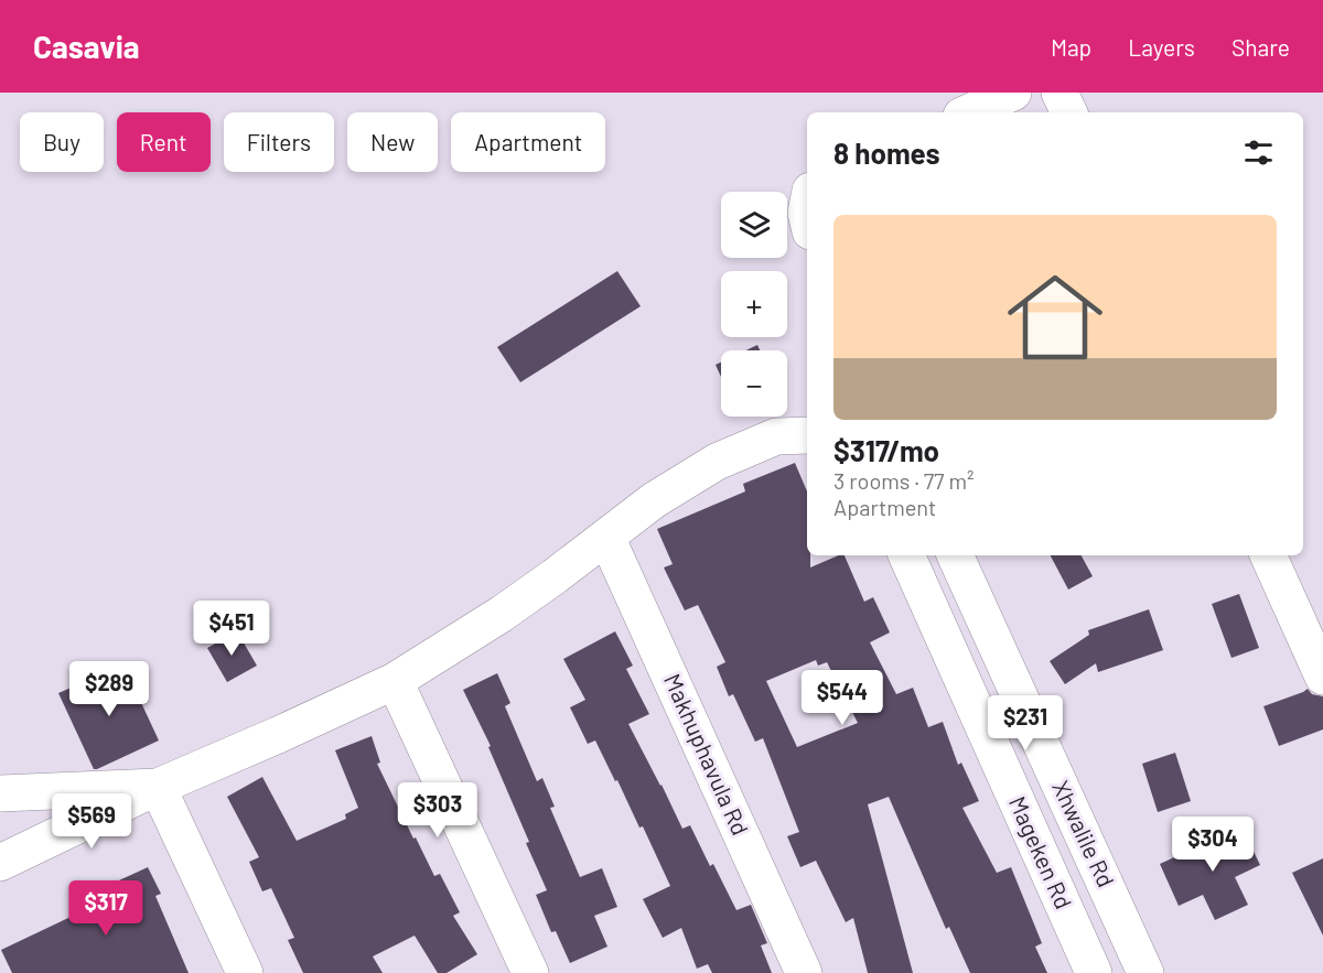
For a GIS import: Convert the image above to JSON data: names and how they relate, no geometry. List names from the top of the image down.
{
  "streets": {
    "street": ["Makhuphavula Rd", "Xhwalile Rd", "Mageken Rd"]
  },
  "page": {
    "header": "Casavia",
    "nav": ["Map", "Layers", "Share"],
    "chip": [
      "Buy",
      "Rent",
      "Filters",
      "New",
      "Apartment"
    ],
    "heading": "8 homes",
    "map_buttons": ["+", "−"],
    "list": [
      {
        "name": "$317/mo",
        "note": "3 rooms · 77 m² · Apartment"
      }
    ],
    "price": [
      "$451",
      "$289",
      "$544",
      "$231",
      "$303",
      "$569",
      "$304",
      "$317"
    ]
  }
}
